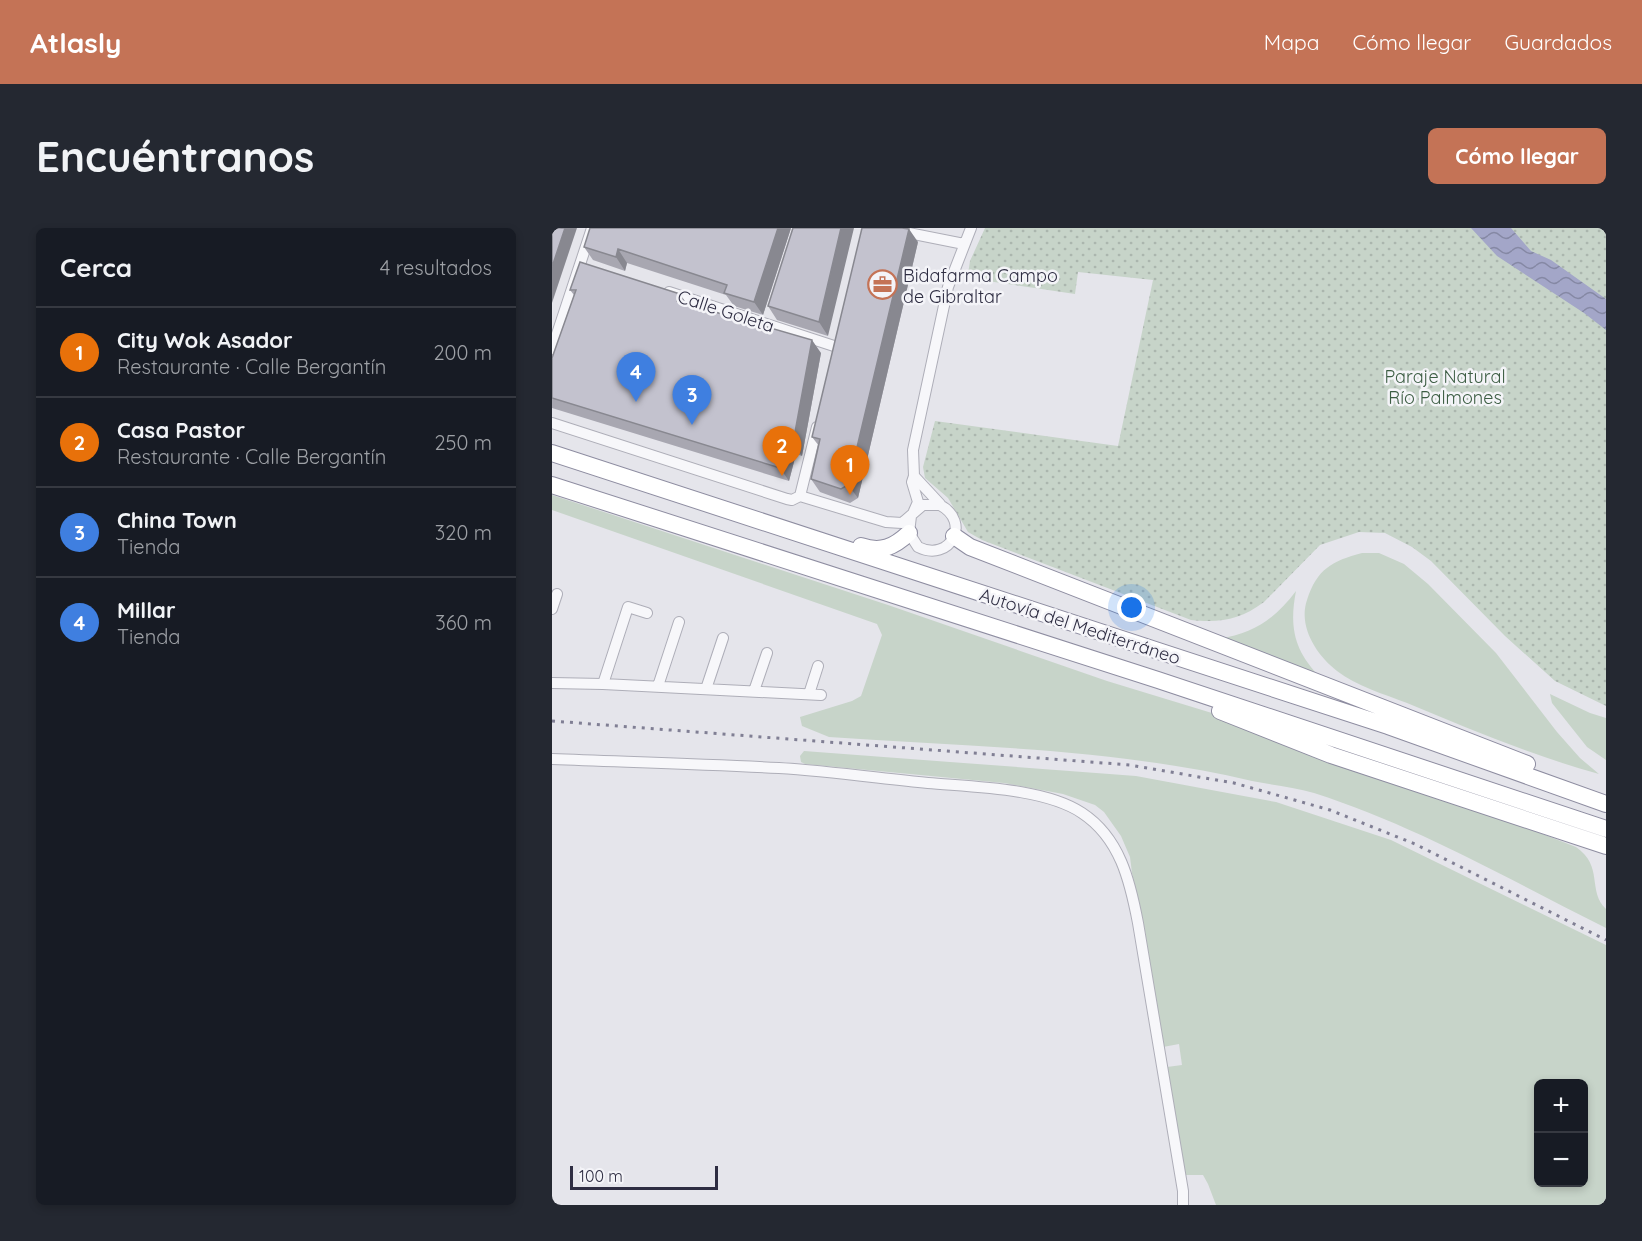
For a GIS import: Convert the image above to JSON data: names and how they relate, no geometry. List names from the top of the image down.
{
  "streets": {
    "highway": ["Autovía del Mediterráneo"],
    "street": ["Calle Goleta"]
  },
  "parks": ["Paraje Natural Río Palmones"],
  "places": {
    "office": ["Bidafarma Campo de Gibraltar"]
  },
  "scale_bar": "100 m",
  "page": {
    "header": "Atlasly",
    "nav": ["Mapa", "Cómo llegar", "Guardados"],
    "buttons": "Cómo llegar",
    "title": "Encuéntranos",
    "heading": ["Cerca", "4 resultados"],
    "list": [
      {
        "mark": "1",
        "name": "City Wok Asador",
        "note": "Restaurante · Calle Bergantín",
        "value": "200 m"
      },
      {
        "mark": "2",
        "name": "Casa Pastor",
        "note": "Restaurante · Calle Bergantín",
        "value": "250 m"
      },
      {
        "mark": "3",
        "name": "China Town",
        "note": "Tienda",
        "value": "320 m"
      },
      {
        "mark": "4",
        "name": "Millar",
        "note": "Tienda",
        "value": "360 m"
      }
    ],
    "pins": [
      "4",
      "3",
      "2",
      "1"
    ],
    "map_buttons": ["+", "−"],
    "scale": "100 m"
  }
}
